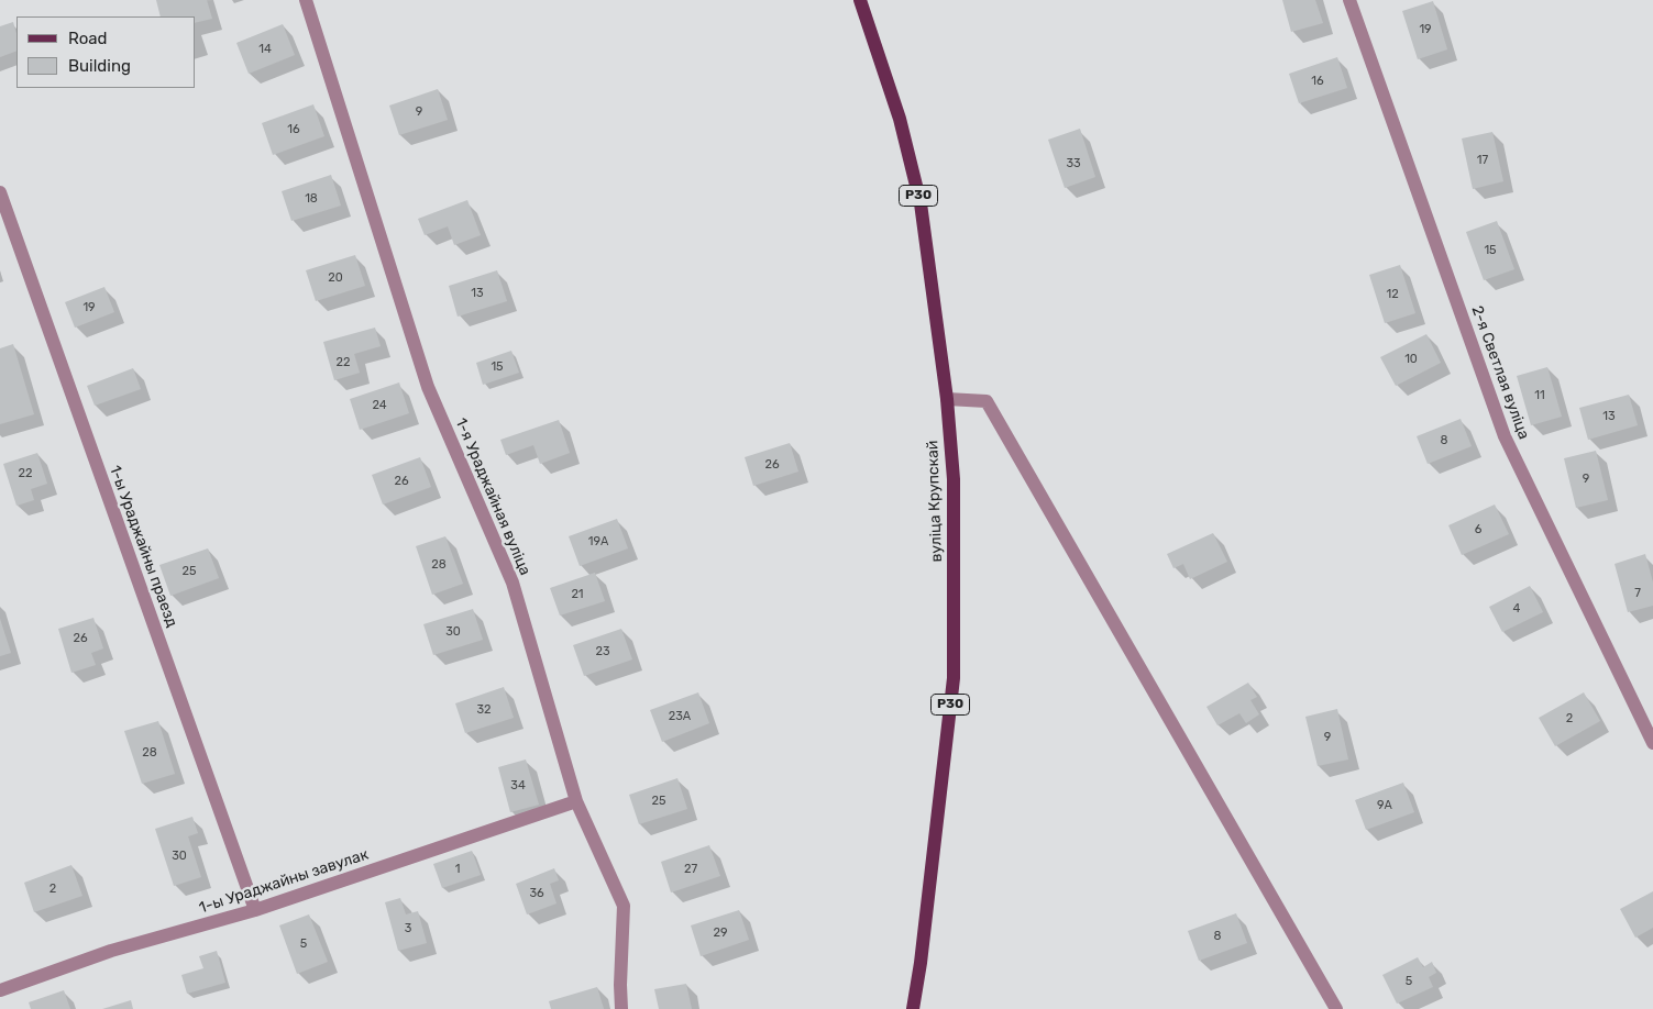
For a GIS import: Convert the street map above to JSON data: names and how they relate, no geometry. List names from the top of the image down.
{
  "streets": {
    "main road": ["Р30", "вуліца Крупскай"],
    "street": [
      "2-я Светлая вуліца",
      "1-я Ураджайная вуліца",
      "1-ы Ураджайны праезд",
      "1-ы Ураджайны завулак"
    ]
  },
  "crossings": [
    ["1-я Ураджайная вуліца", "1-ы Ураджайны завулак"],
    ["1-ы Ураджайны праезд", "1-ы Ураджайны завулак"]
  ],
  "house_numbers": [
    "19",
    "14",
    "16",
    "9",
    "16",
    "17",
    "33",
    "18",
    "15",
    "20",
    "13",
    "12",
    "19",
    "10",
    "22",
    "15",
    "11",
    "24",
    "13",
    "8",
    "26",
    "22",
    "9",
    "26",
    "6",
    "19А",
    "28",
    "25",
    "7",
    "21",
    "4",
    "30",
    "26",
    "23",
    "32",
    "23А",
    "2",
    "9",
    "28",
    "34",
    "25",
    "9А",
    "30",
    "1",
    "27",
    "2",
    "36",
    "3",
    "29",
    "8",
    "5",
    "5"
  ],
  "legend": ["Road", "Building"]
}
